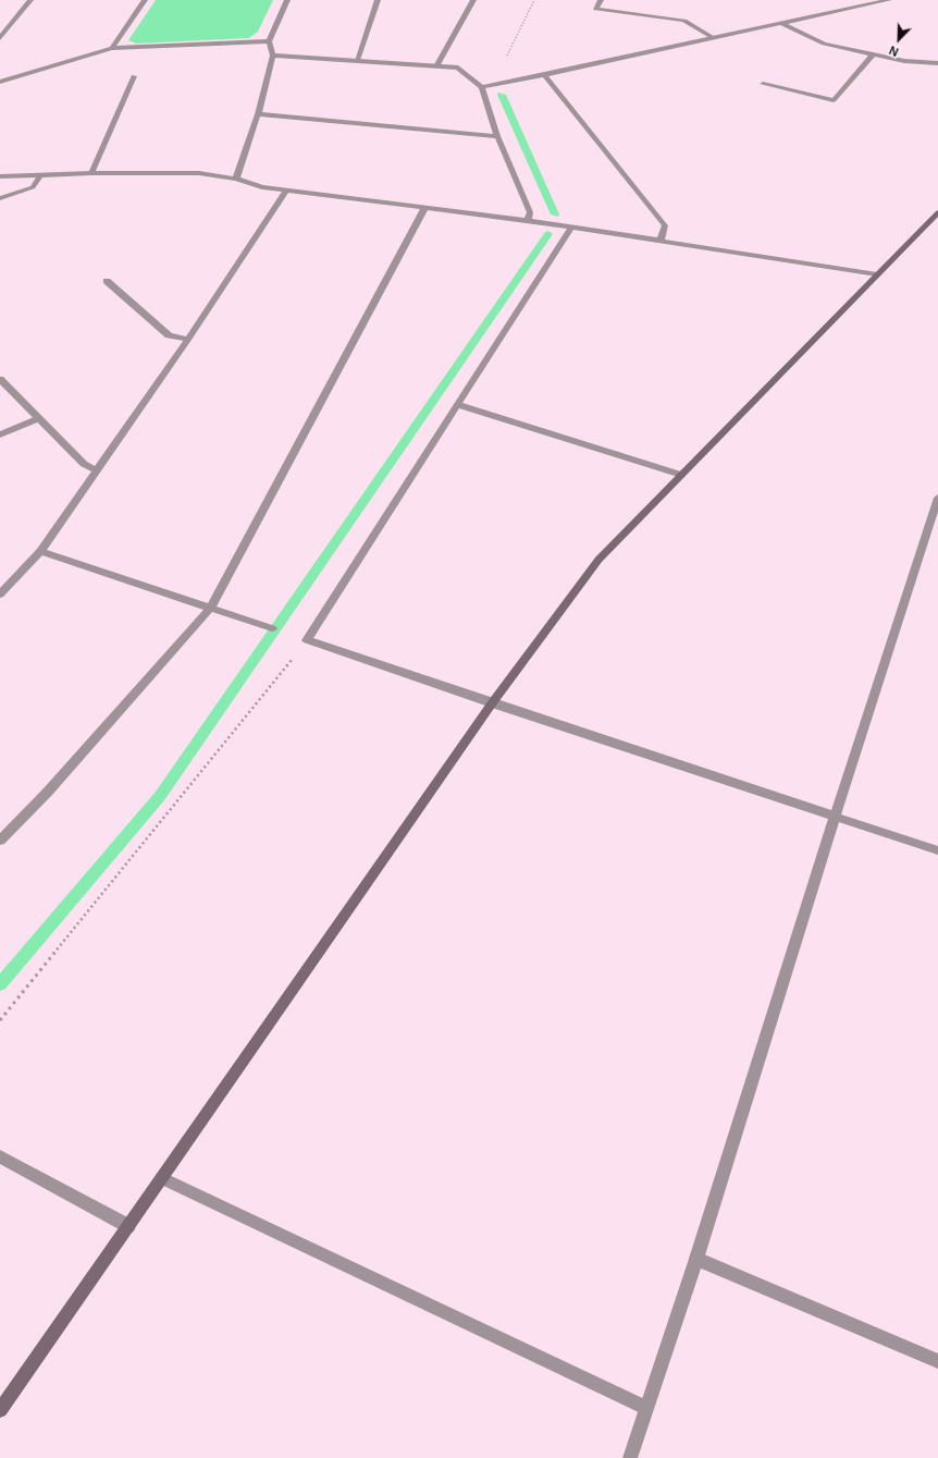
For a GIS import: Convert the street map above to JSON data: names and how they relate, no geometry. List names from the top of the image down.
{
  "north": "bottom left"
}
